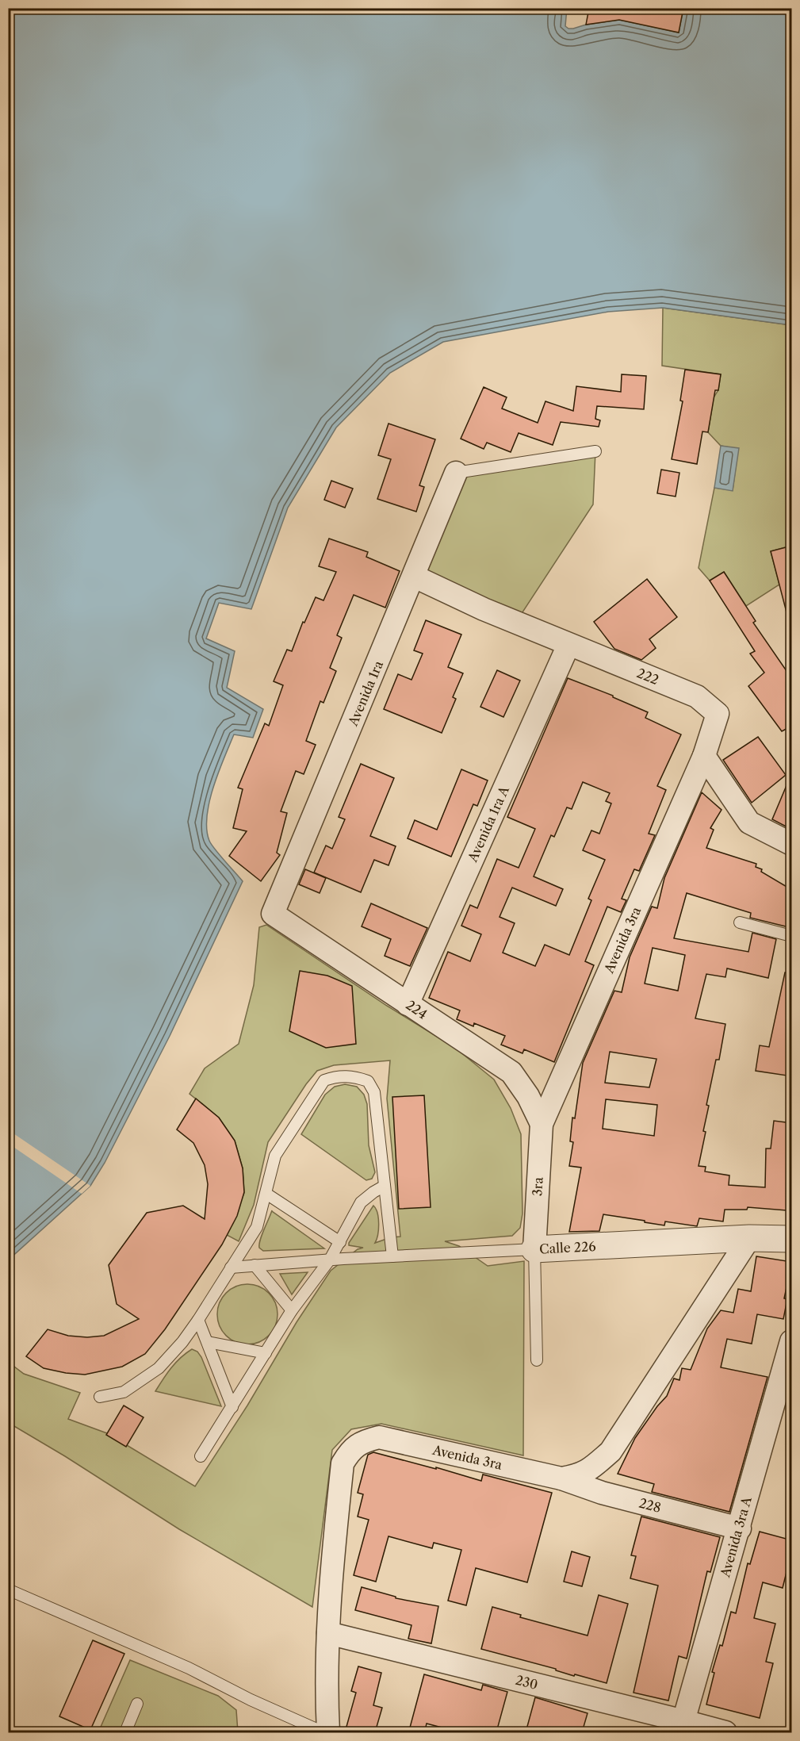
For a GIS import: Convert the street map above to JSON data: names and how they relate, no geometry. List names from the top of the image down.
{
  "streets": {
    "street": [
      "222",
      "Avenida 1ra",
      "Avenida 1ra A",
      "Avenida 3ra",
      "224",
      "3ra",
      "Calle 226",
      "228",
      "Avenida 3ra A",
      "230"
    ]
  },
  "crossings": [
    ["222", "Avenida 1ra"],
    ["222", "Avenida 1ra A"],
    ["222", "Avenida 3ra"],
    ["Avenida 1ra", "224"],
    ["Avenida 1ra A", "224"],
    ["Avenida 3ra", "224"],
    ["Avenida 3ra", "3ra"],
    ["Avenida 3ra", "Calle 226"],
    ["Avenida 3ra", "228"],
    ["Avenida 3ra", "230"],
    ["224", "3ra"],
    ["3ra", "Calle 226"],
    ["228", "Avenida 3ra A"],
    ["Avenida 3ra A", "230"]
  ]
}
